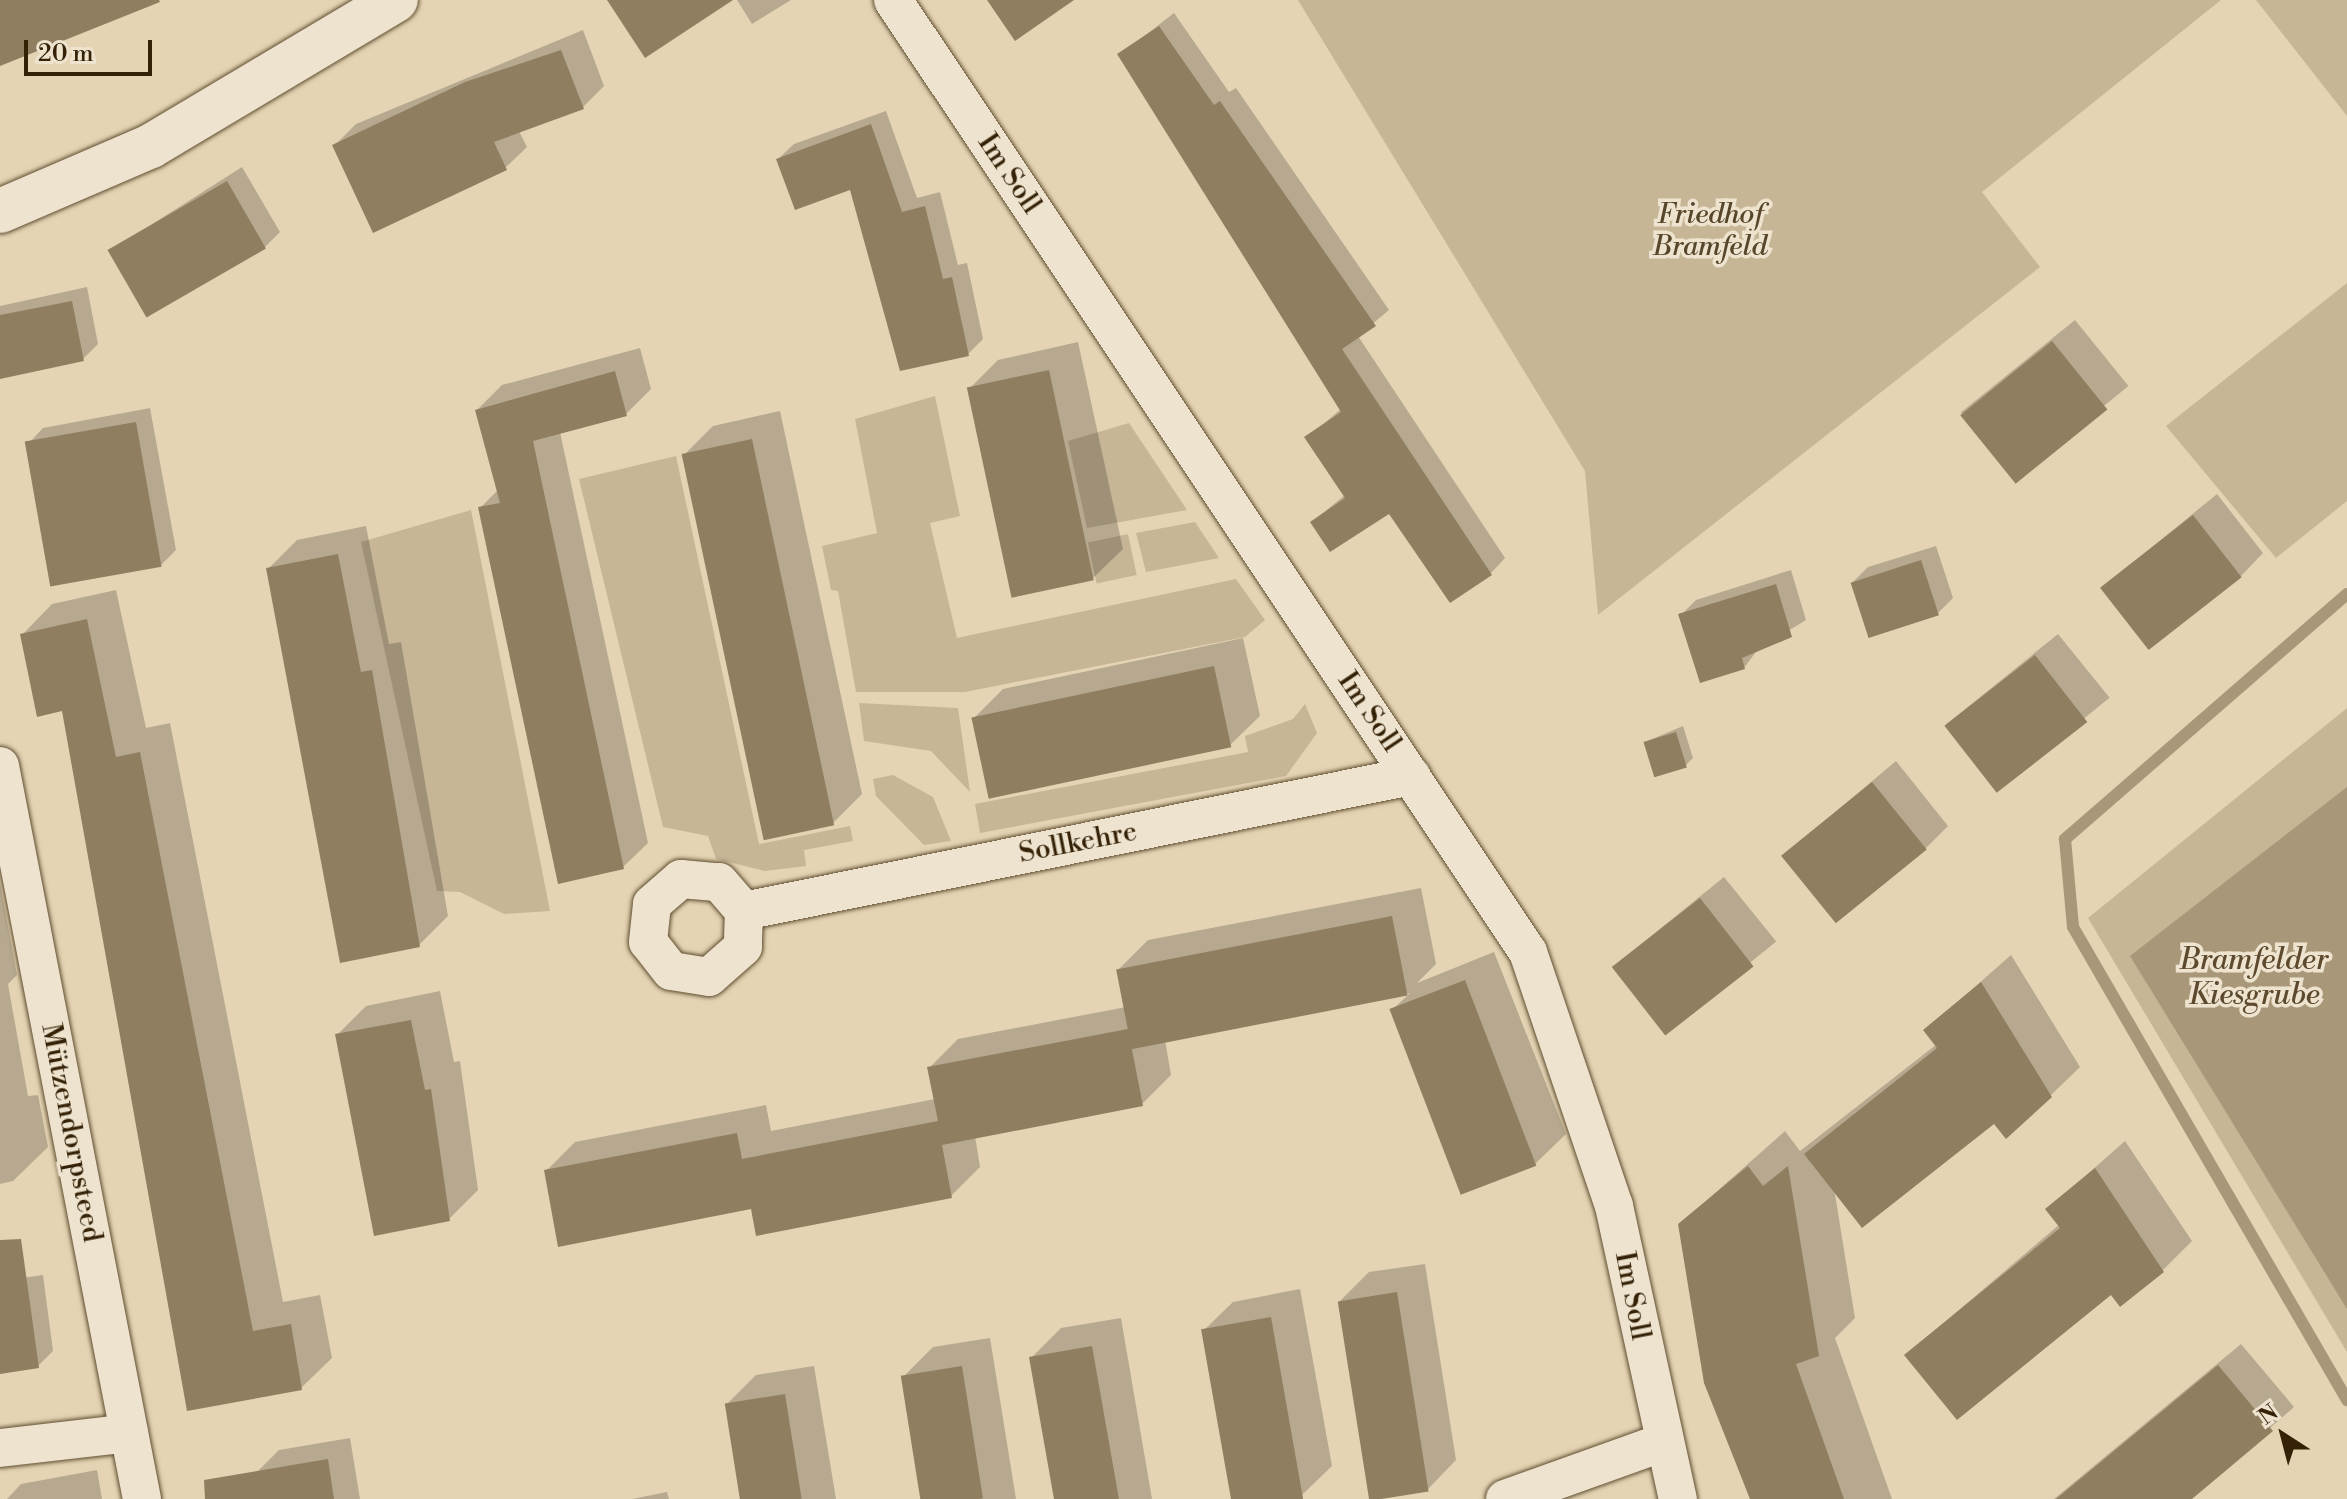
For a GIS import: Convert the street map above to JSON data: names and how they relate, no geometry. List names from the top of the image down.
{
  "streets": {
    "street": ["Im Soll", "Sollkehre", "Mützendorpsteed"]
  },
  "crossings": [
    ["Im Soll", "Sollkehre"]
  ],
  "water": ["Bramfelder Kiesgrube"],
  "parks": ["Friedhof Bramfeld"],
  "scale_bar": "20 m",
  "north": "top left"
}
